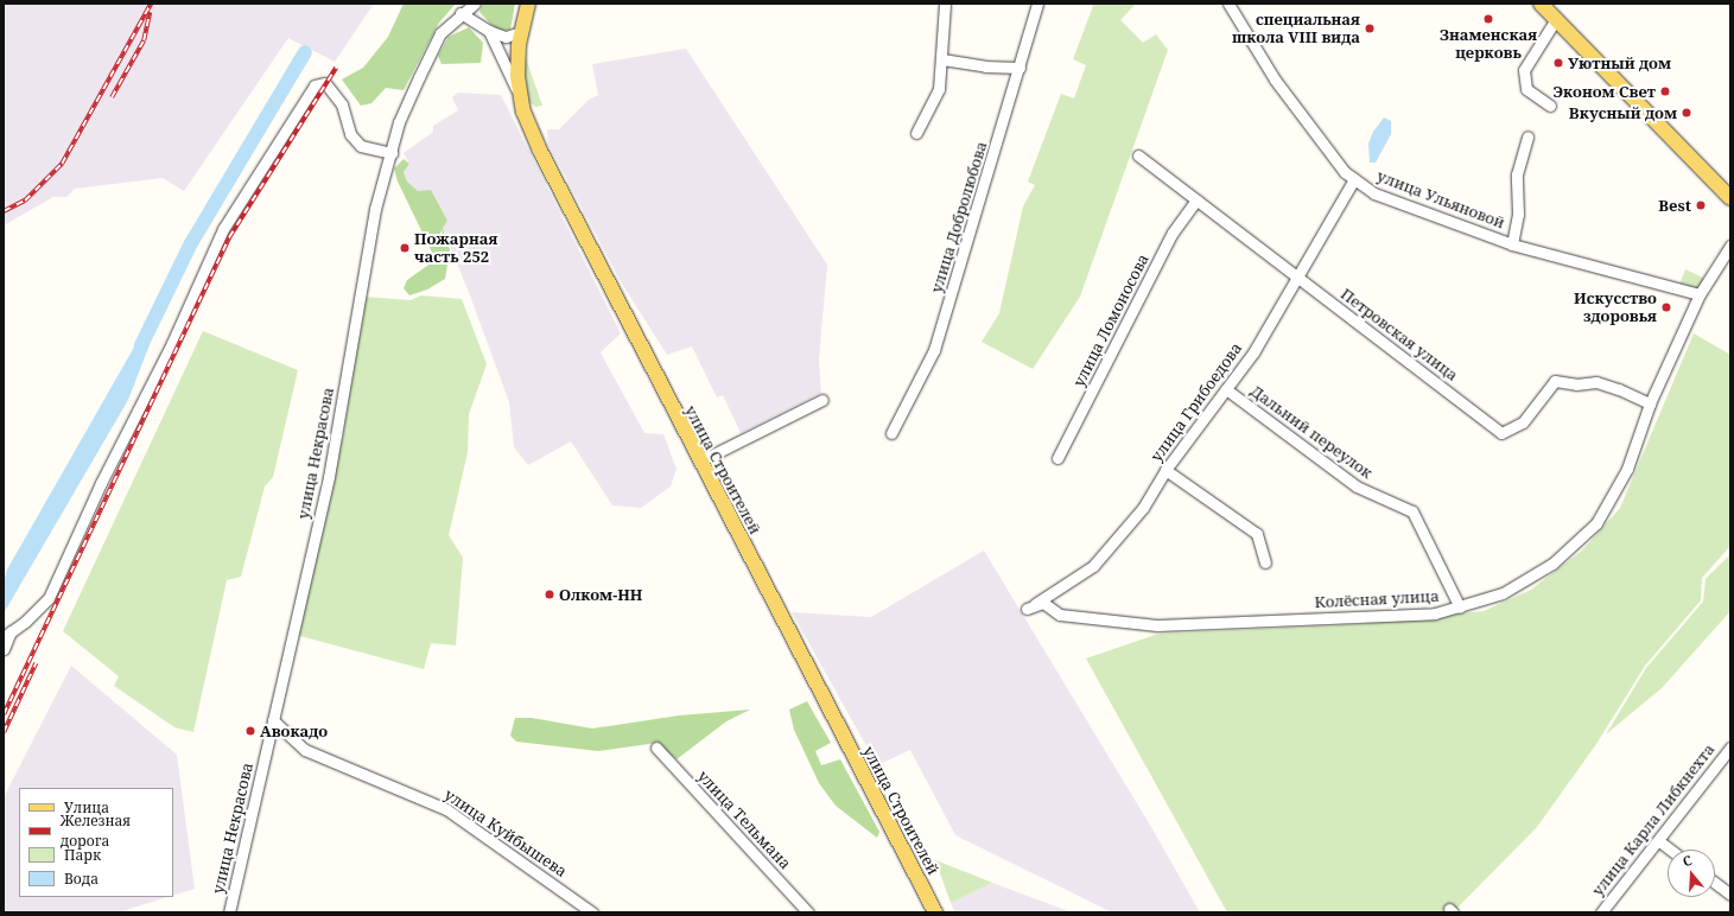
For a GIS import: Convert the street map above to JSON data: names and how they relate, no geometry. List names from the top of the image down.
{
  "streets": {
    "main road": ["улица Строителей"],
    "street": [
      "улица Ульяновой",
      "улица Добролюбова",
      "улица Ломоносова",
      "Петровская улица",
      "улица Грибоедова",
      "Дальний переулок",
      "улица Некрасова",
      "Колёсная улица",
      "улица Тельмана",
      "улица Карла Либкнехта",
      "улица Куйбышева"
    ]
  },
  "crossings": [
    ["улица Ульяновой", "улица Грибоедова"],
    ["улица Ульяновой", "Колёсная улица"],
    ["улица Ломоносова", "Петровская улица"],
    ["Петровская улица", "улица Грибоедова"],
    ["Петровская улица", "Колёсная улица"],
    ["улица Грибоедова", "Дальний переулок"],
    ["улица Грибоедова", "Колёсная улица"],
    ["Дальний переулок", "Колёсная улица"],
    ["улица Некрасова", "улица Куйбышева"]
  ],
  "places": [
    "Знаменская церковь",
    "специальная школа VIII вида",
    "Уютный дом",
    "Эконом Свет",
    "Вкусный дом",
    "Best",
    "Пожарная часть 252",
    "Искусство здоровья",
    "Олком-НН",
    "Авокадо"
  ],
  "legend": [
    "Улица",
    "Железная дорога",
    "Парк",
    "Вода"
  ],
  "north": "top"
}
